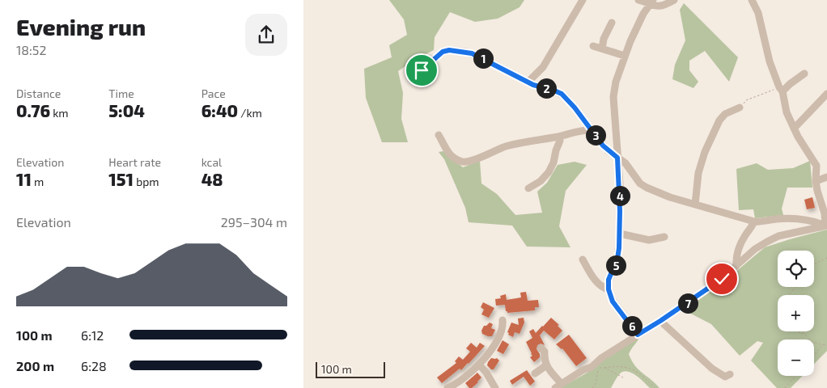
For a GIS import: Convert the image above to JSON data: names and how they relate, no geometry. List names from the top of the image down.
{
  "scale_bar": "100 m",
  "page": {
    "heading": ["Evening run", "18:52"],
    "pins": [
      "1",
      "2",
      "3",
      "4",
      "5",
      "7",
      "6"
    ],
    "stats": [
      ["Distance", "0.76 km"],
      ["Time", "5:04"],
      ["Pace", "6:40 /km"],
      ["Elevation", "11 m"],
      ["Heart rate", "151 bpm"],
      ["kcal", "48"]
    ],
    "chart": ["Elevation", "295–304 m"],
    "map_buttons": ["+", "−"],
    "list": [
      {
        "name": "100 m",
        "note": "6:12"
      },
      {
        "name": "200 m",
        "note": "6:28"
      }
    ],
    "scale": "100 m"
  }
}
